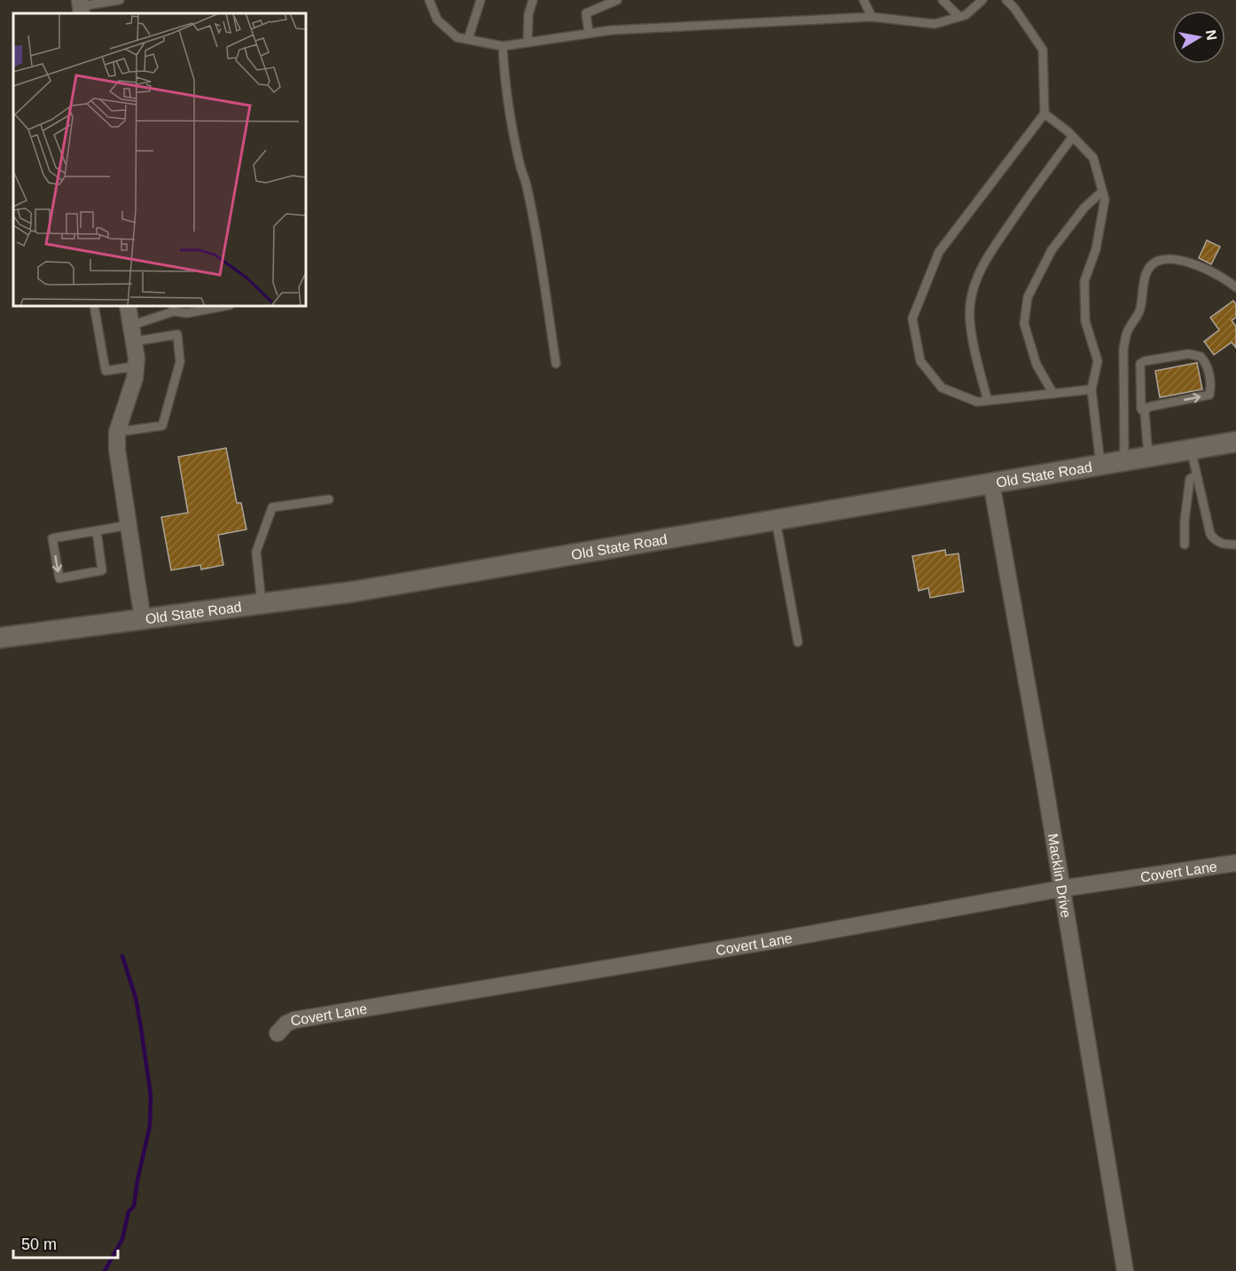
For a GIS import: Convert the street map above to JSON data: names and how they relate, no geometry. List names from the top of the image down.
{
  "streets": {
    "street": ["Old State Road", "Covert Lane", "Macklin Drive"]
  },
  "crossings": [
    ["Old State Road", "Macklin Drive"],
    ["Covert Lane", "Macklin Drive"]
  ],
  "scale_bar": "50 m",
  "north": "right"
}
